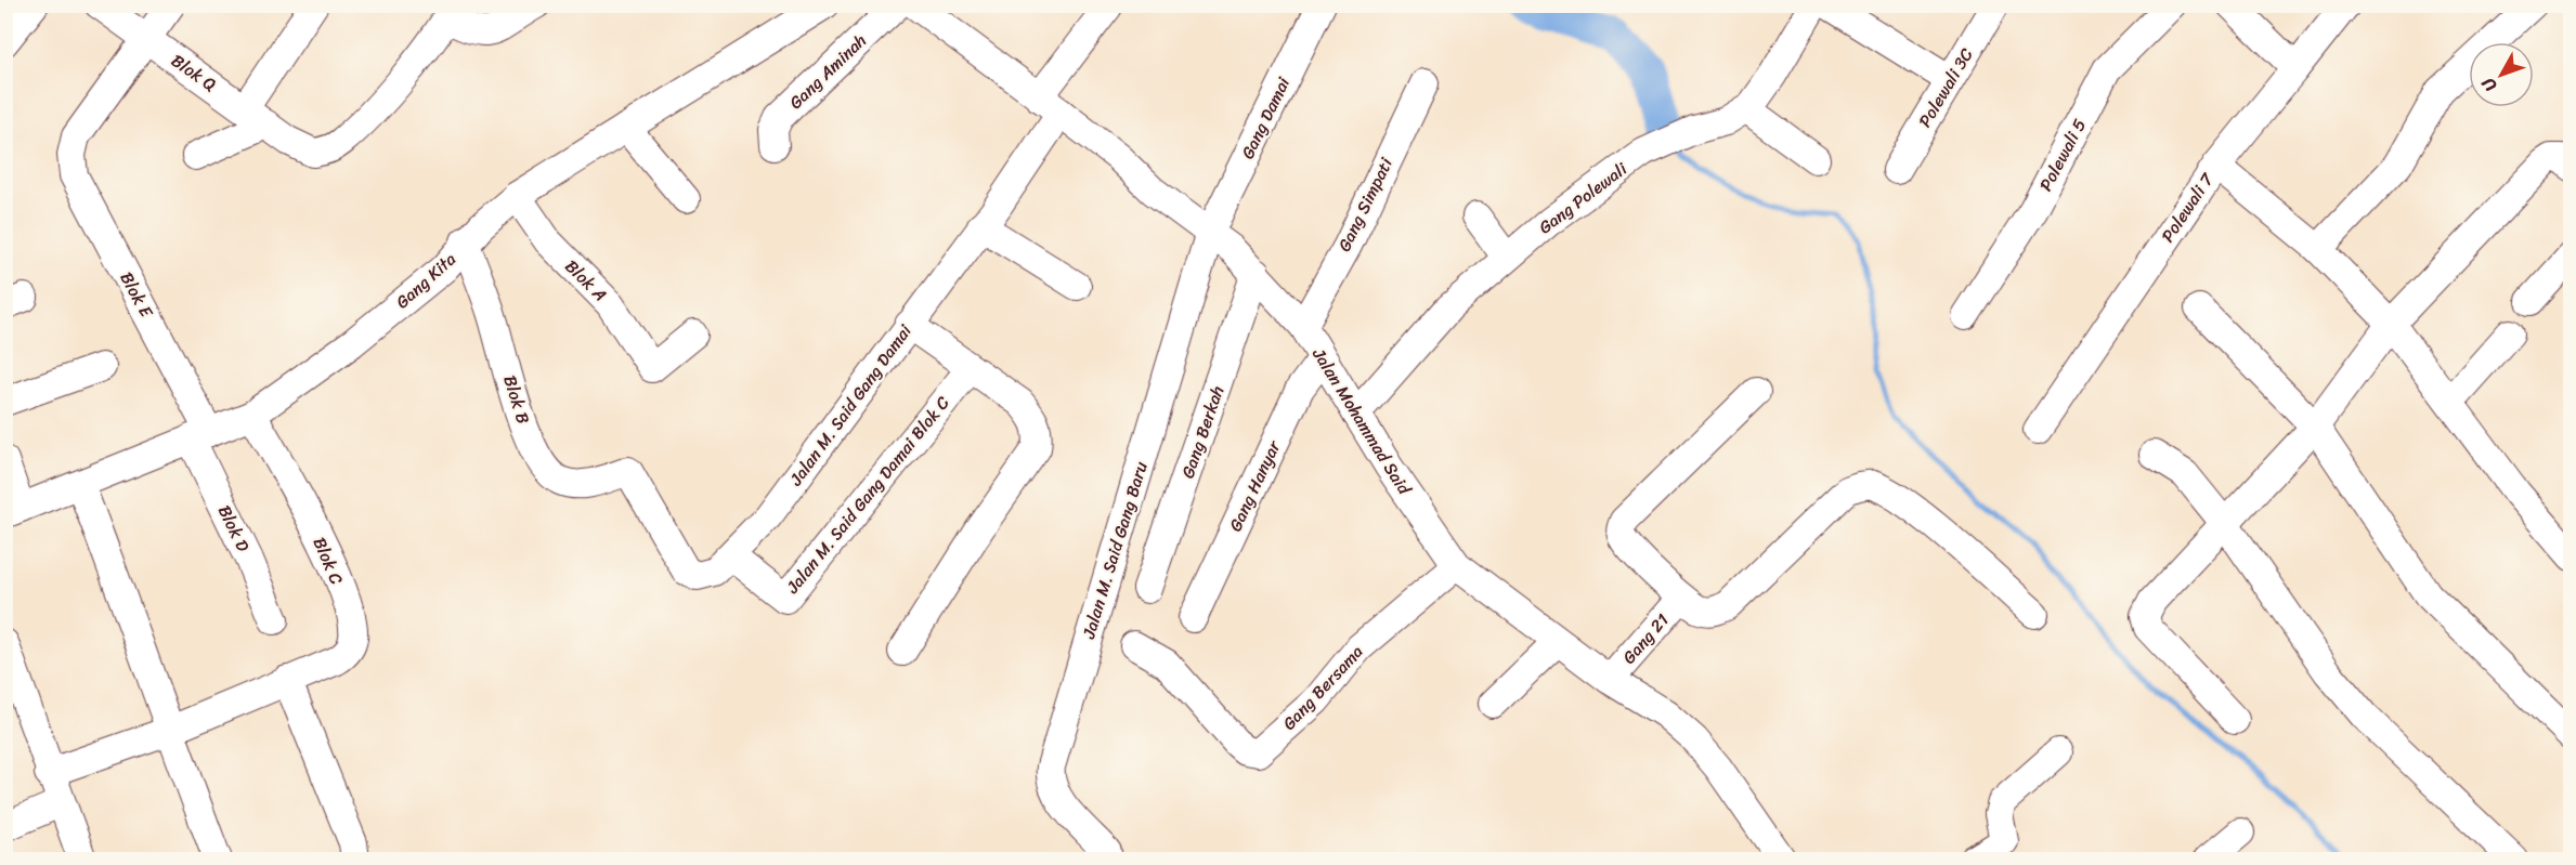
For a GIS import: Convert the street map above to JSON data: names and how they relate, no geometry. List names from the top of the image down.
{
  "streets": {
    "street": [
      "Gang Aminah",
      "Blok Q",
      "Polewali 3C",
      "Gang Damai",
      "Polewali 5",
      "Gang Polewali",
      "Gang Simpati",
      "Polewali 7",
      "Gang Kita",
      "Blok A",
      "Blok E",
      "Blok B",
      "Jalan M. Said Gang Damai",
      "Jalan Mohammad Said",
      "Gang Berkah",
      "Gang Hanyar",
      "Jalan M. Said Gang Damai Blok C",
      "Blok D",
      "Jalan M. Said Gang Baru",
      "Blok C",
      "Gang 21",
      "Gang Bersama"
    ]
  },
  "crossings": [
    ["Blok Q", "Blok E"],
    ["Gang Damai", "Jalan Mohammad Said"],
    ["Gang Damai", "Jalan M. Said Gang Baru"],
    ["Gang Polewali", "Jalan Mohammad Said"],
    ["Gang Simpati", "Jalan Mohammad Said"],
    ["Gang Kita", "Blok A"],
    ["Gang Kita", "Blok E"],
    ["Gang Kita", "Blok B"],
    ["Gang Kita", "Blok D"],
    ["Gang Kita", "Blok C"],
    ["Blok E", "Blok D"],
    ["Blok B", "Jalan M. Said Gang Damai"],
    ["Jalan M. Said Gang Damai", "Jalan Mohammad Said"],
    ["Jalan M. Said Gang Damai", "Jalan M. Said Gang Damai Blok C"],
    ["Jalan Mohammad Said", "Gang Berkah"],
    ["Jalan Mohammad Said", "Gang Hanyar"],
    ["Jalan Mohammad Said", "Jalan M. Said Gang Baru"],
    ["Jalan Mohammad Said", "Gang 21"],
    ["Jalan Mohammad Said", "Gang Bersama"]
  ],
  "north": "bottom left"
}
